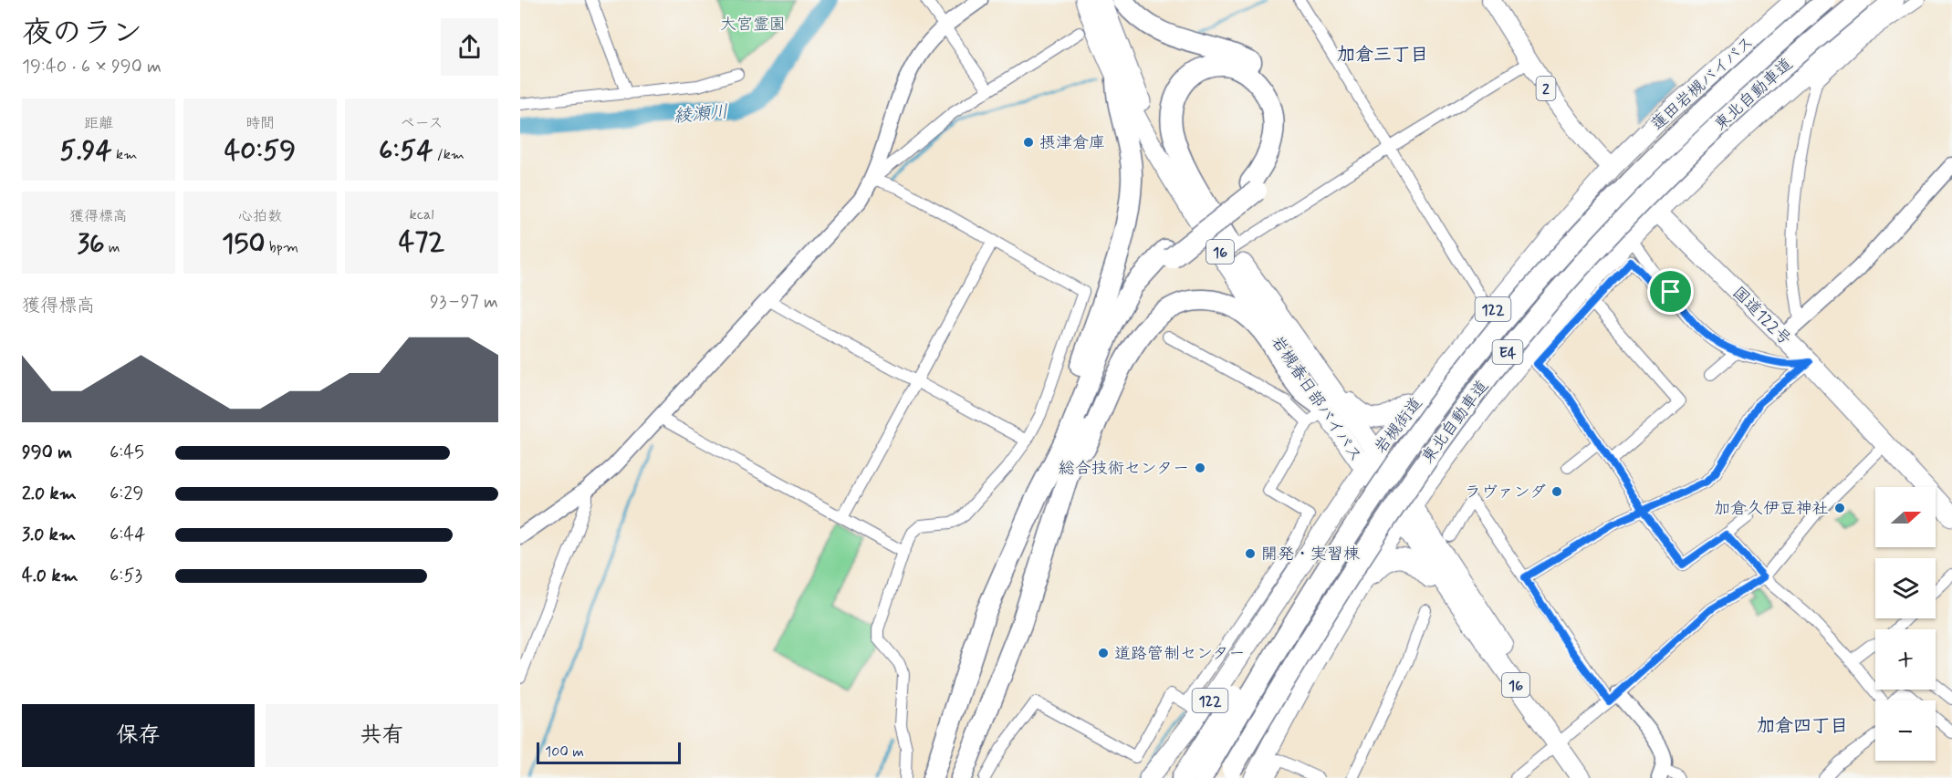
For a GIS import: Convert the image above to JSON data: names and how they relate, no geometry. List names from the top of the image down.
{
  "streets": {
    "highway": [
      "蓮田岩槻バイパス",
      "東北自動車道",
      "16",
      "122",
      "国道122号",
      "E4",
      "岩槻春日部バイパス",
      "岩槻街道"
    ],
    "main road": ["2"]
  },
  "crossings": [
    ["蓮田岩槻バイパス", "2"],
    ["蓮田岩槻バイパス", "国道122号"],
    ["蓮田岩槻バイパス", "岩槻街道"],
    ["2", "国道122号"],
    ["2", "岩槻街道"],
    ["国道122号", "岩槻街道"],
    ["岩槻春日部バイパス", "岩槻街道"]
  ],
  "districts": ["加倉三丁目", "加倉四丁目"],
  "water": ["綾瀬川"],
  "parks": ["大宮霊園"],
  "places": [
    "摂津倉庫",
    "総合技術センター",
    "ラヴァンダ",
    "加倉久伊豆神社",
    "開発・実習棟",
    "道路管制センター"
  ],
  "scale_bar": "100 m",
  "north": "right",
  "page": {
    "heading": ["夜のラン", "19:40 · 6 × 990 m"],
    "stats": [
      ["距離", "5.94 km"],
      ["時間", "40:59"],
      ["ペース", "6:54 /km"],
      ["獲得標高", "36 m"],
      ["心拍数", "150 bpm"],
      ["kcal", "472"]
    ],
    "chart": ["獲得標高", "93–97 m"],
    "list": [
      {
        "name": "990 m",
        "note": "6:45"
      },
      {
        "name": "2.0 km",
        "note": "6:29"
      },
      {
        "name": "3.0 km",
        "note": "6:44"
      },
      {
        "name": "4.0 km",
        "note": "6:53"
      }
    ],
    "map_buttons": ["+", "−"],
    "buttons": ["保存", "共有"],
    "scale": "100 m"
  }
}
